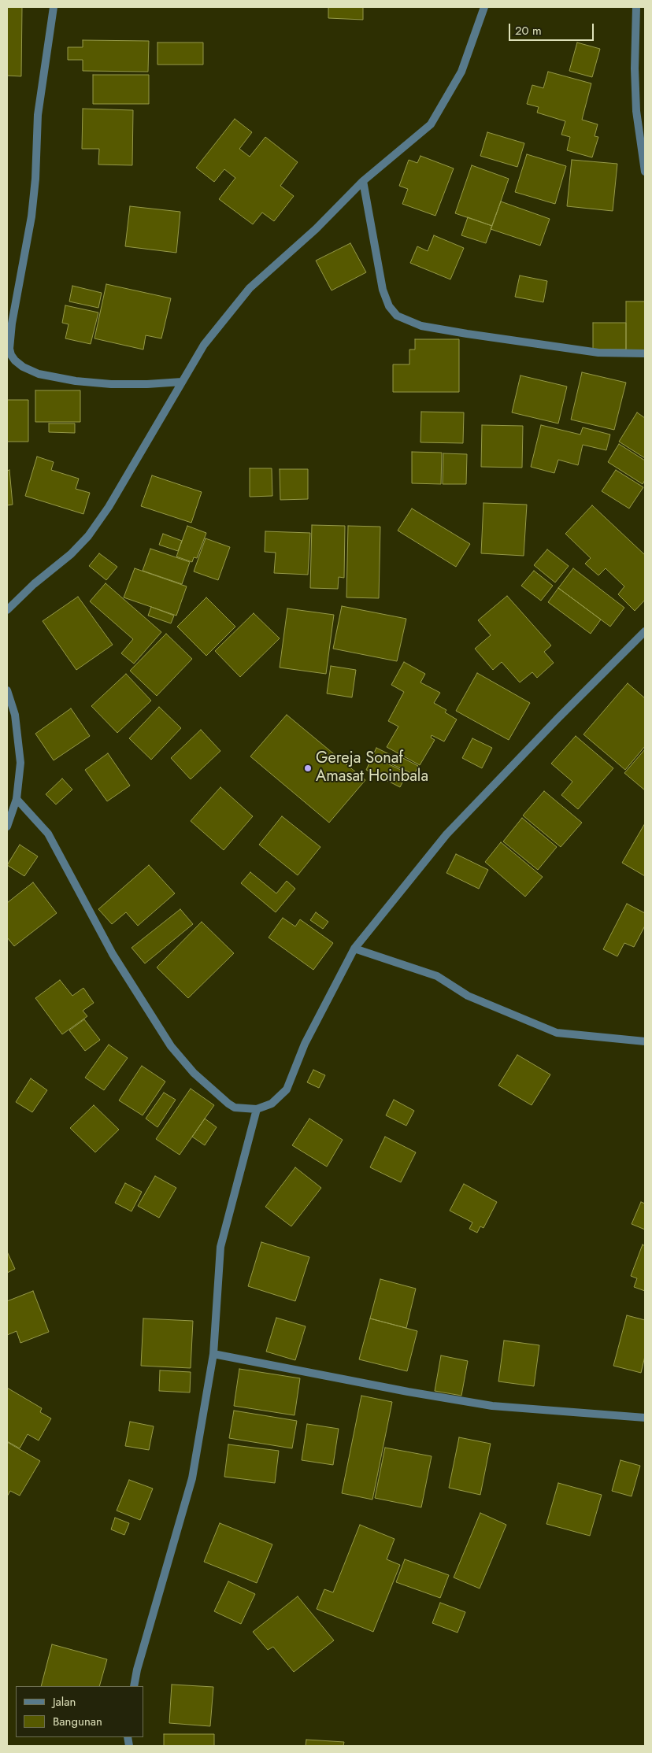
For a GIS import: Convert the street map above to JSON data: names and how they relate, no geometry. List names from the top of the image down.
{
  "places": ["Gereja Sonaf Amasat Hoinbala"],
  "legend": ["Jalan", "Bangunan"],
  "scale_bar": "20 m"
}
